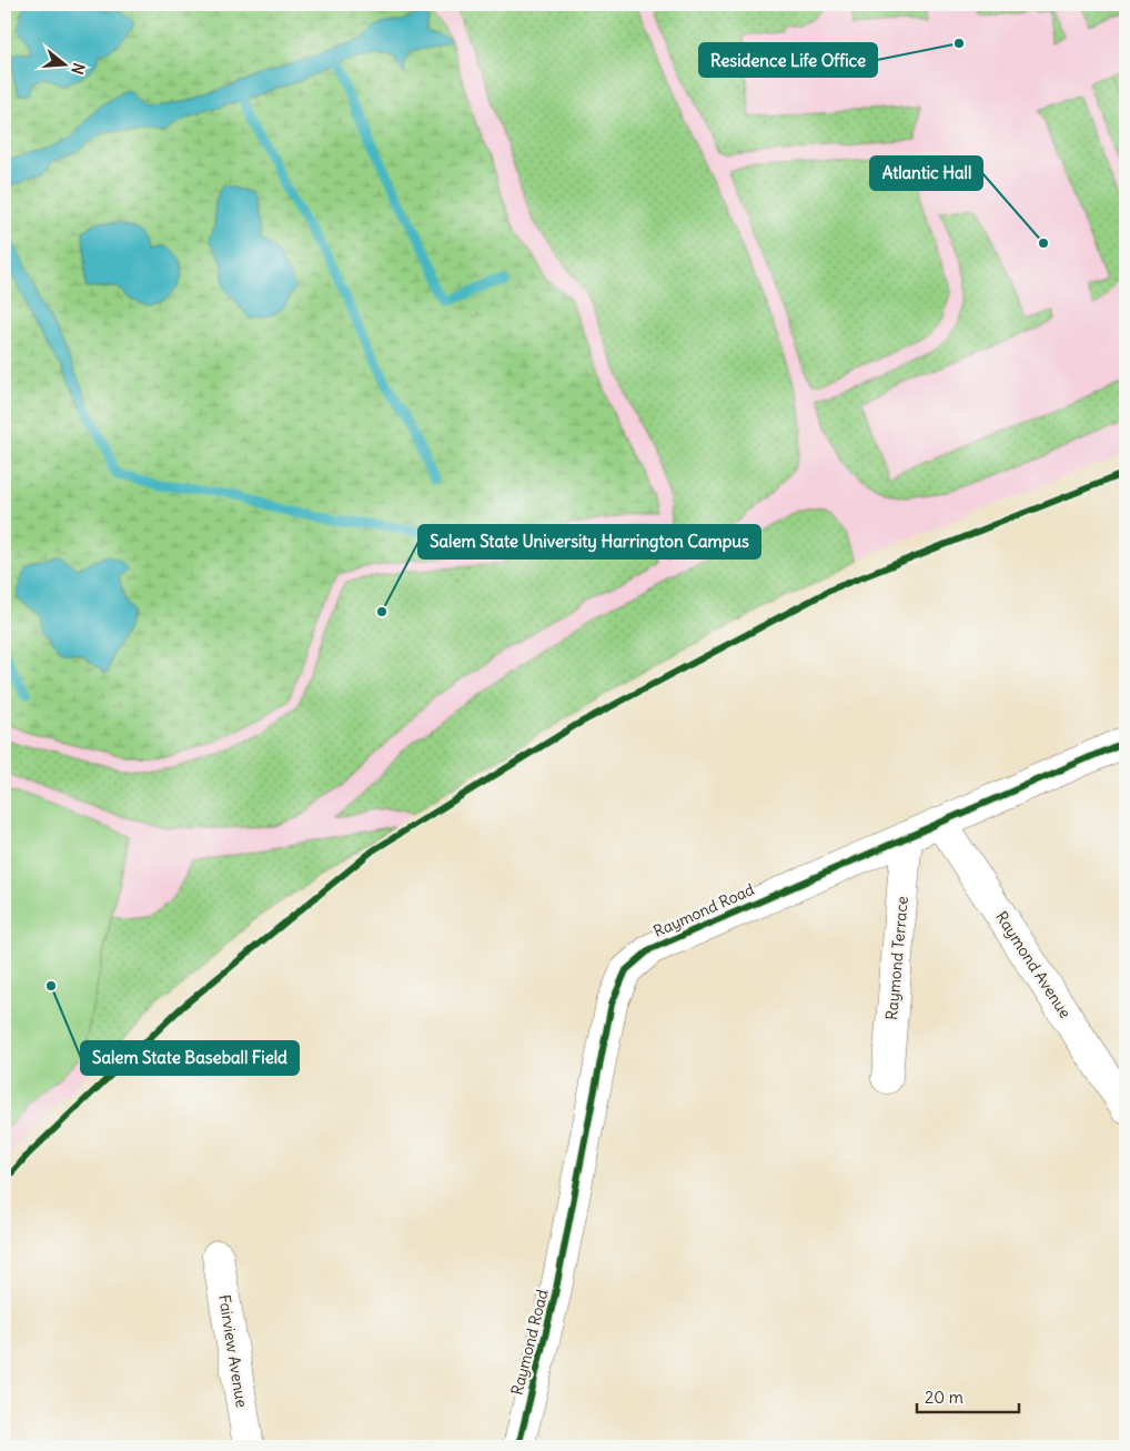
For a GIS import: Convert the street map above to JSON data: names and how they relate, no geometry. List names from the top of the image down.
{
  "streets": {
    "street": [
      "Raymond Road",
      "Raymond Terrace",
      "Raymond Avenue",
      "Fairview Avenue"
    ]
  },
  "crossings": [
    ["Raymond Road", "Raymond Terrace"],
    ["Raymond Road", "Raymond Avenue"]
  ],
  "places": [
    "Residence Life Office",
    "Atlantic Hall",
    "Salem State University Harrington Campus",
    "Salem State Baseball Field"
  ],
  "scale_bar": "20 m",
  "north": "right"
}
